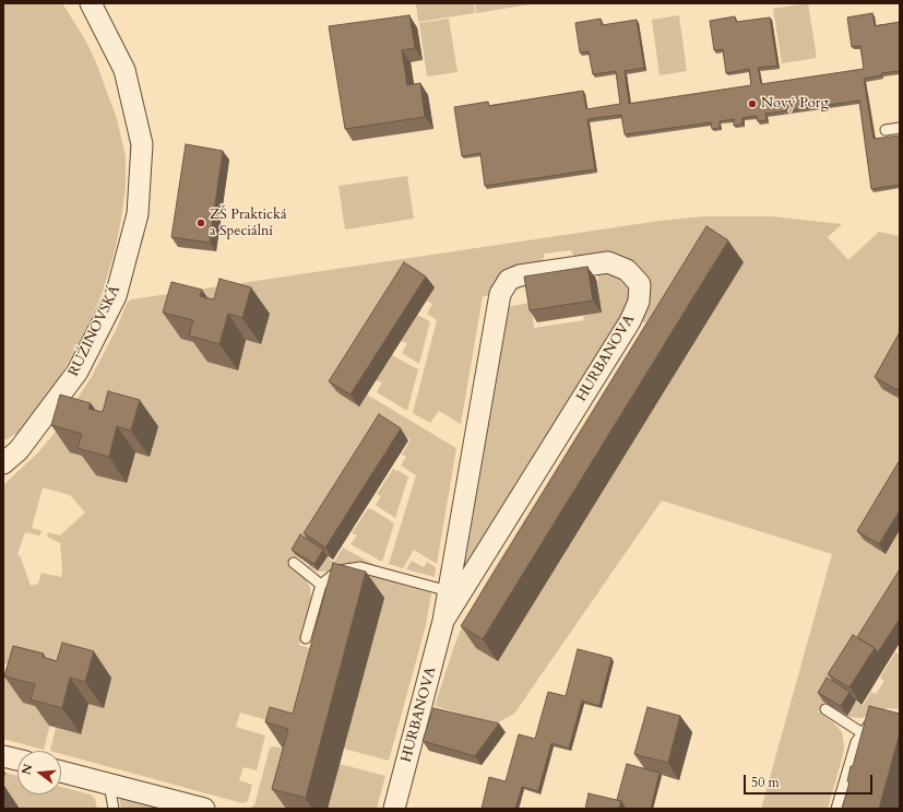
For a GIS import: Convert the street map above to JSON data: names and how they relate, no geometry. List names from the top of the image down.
{
  "streets": {
    "street": ["RUŽINOVSKÁ", "HURBANOVA"]
  },
  "places": ["Nový Porg", "ZŠ Praktická a Speciální"],
  "scale_bar": "50 m",
  "north": "left"
}
